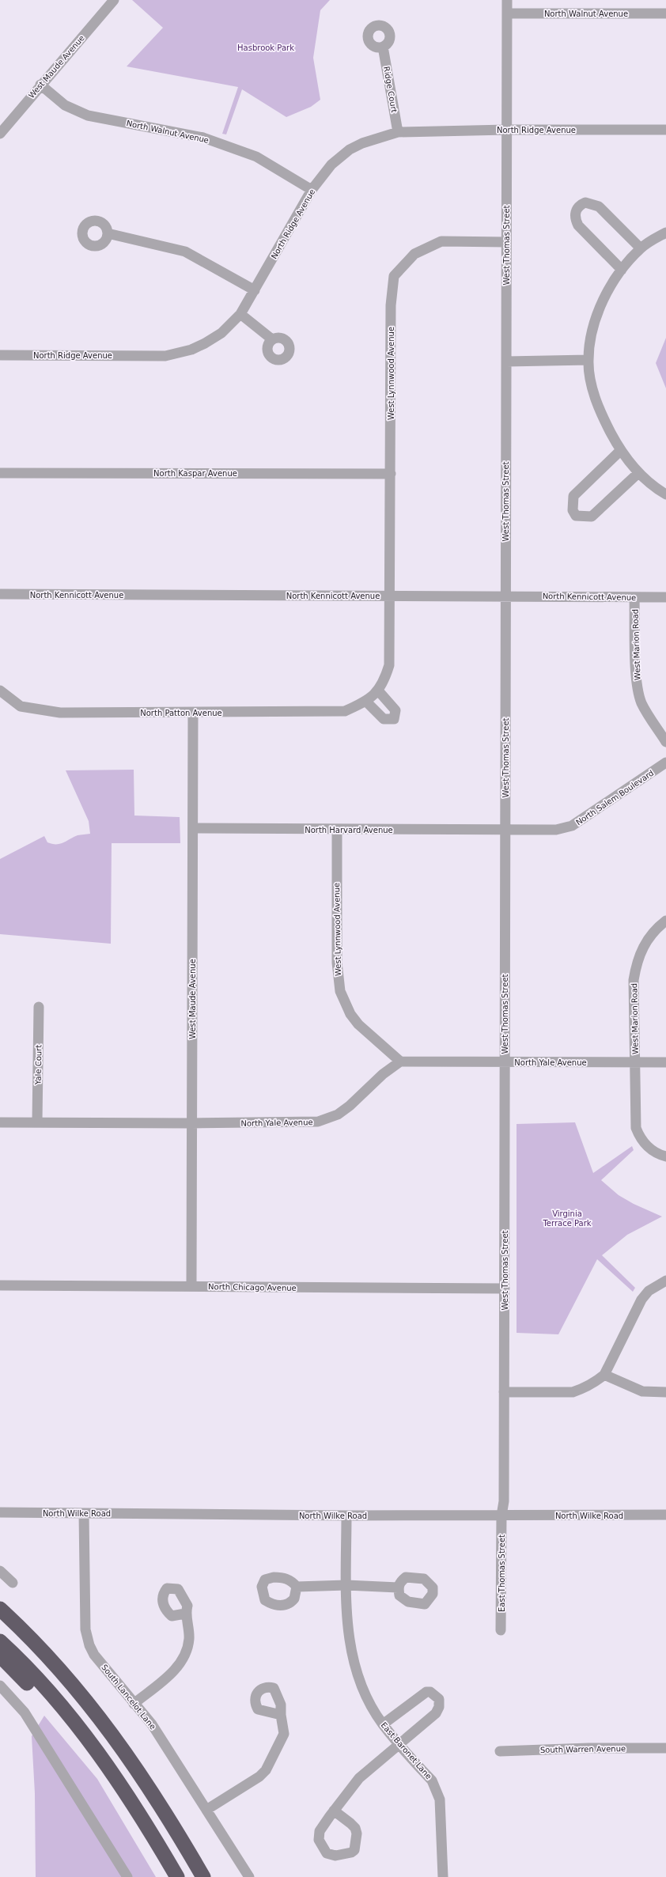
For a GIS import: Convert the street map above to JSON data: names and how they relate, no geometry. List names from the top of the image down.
{
  "streets": {
    "street": [
      "North Walnut Avenue",
      "West Maude Avenue",
      "Ridge Court",
      "North Ridge Avenue",
      "West Thomas Street",
      "West Lynnwood Avenue",
      "North Kaspar Avenue",
      "North Kennicott Avenue",
      "West Marion Road",
      "North Patton Avenue",
      "North Salem Boulevard",
      "North Harvard Avenue",
      "North Yale Avenue",
      "Yale Court",
      "North Chicago Avenue",
      "North Wilke Road",
      "East Thomas Street",
      "South Lancelot Lane",
      "South Warren Avenue",
      "East Baronet Lane"
    ]
  },
  "crossings": [
    ["North Walnut Avenue", "West Maude Avenue"],
    ["North Walnut Avenue", "North Ridge Avenue"],
    ["North Walnut Avenue", "West Thomas Street"],
    ["West Maude Avenue", "North Patton Avenue"],
    ["West Maude Avenue", "North Harvard Avenue"],
    ["West Maude Avenue", "North Yale Avenue"],
    ["West Maude Avenue", "North Chicago Avenue"],
    ["Ridge Court", "North Ridge Avenue"],
    ["North Ridge Avenue", "West Thomas Street"],
    ["West Thomas Street", "West Lynnwood Avenue"],
    ["West Thomas Street", "North Kennicott Avenue"],
    ["West Thomas Street", "North Salem Boulevard"],
    ["West Thomas Street", "North Harvard Avenue"],
    ["West Thomas Street", "North Yale Avenue"],
    ["West Thomas Street", "North Chicago Avenue"],
    ["West Thomas Street", "North Wilke Road"],
    ["West Thomas Street", "East Thomas Street"],
    ["West Lynnwood Avenue", "North Kaspar Avenue"],
    ["West Lynnwood Avenue", "North Kennicott Avenue"],
    ["West Lynnwood Avenue", "North Patton Avenue"],
    ["West Lynnwood Avenue", "North Harvard Avenue"],
    ["West Lynnwood Avenue", "North Yale Avenue"],
    ["North Kennicott Avenue", "West Marion Road"],
    ["North Kennicott Avenue", "North Patton Avenue"],
    ["West Marion Road", "North Yale Avenue"],
    ["North Salem Boulevard", "North Harvard Avenue"],
    ["North Yale Avenue", "Yale Court"],
    ["North Wilke Road", "East Thomas Street"],
    ["North Wilke Road", "South Lancelot Lane"],
    ["North Wilke Road", "East Baronet Lane"]
  ],
  "parks": ["Hasbrook Park", "Virginia Terrace Park"]
}
